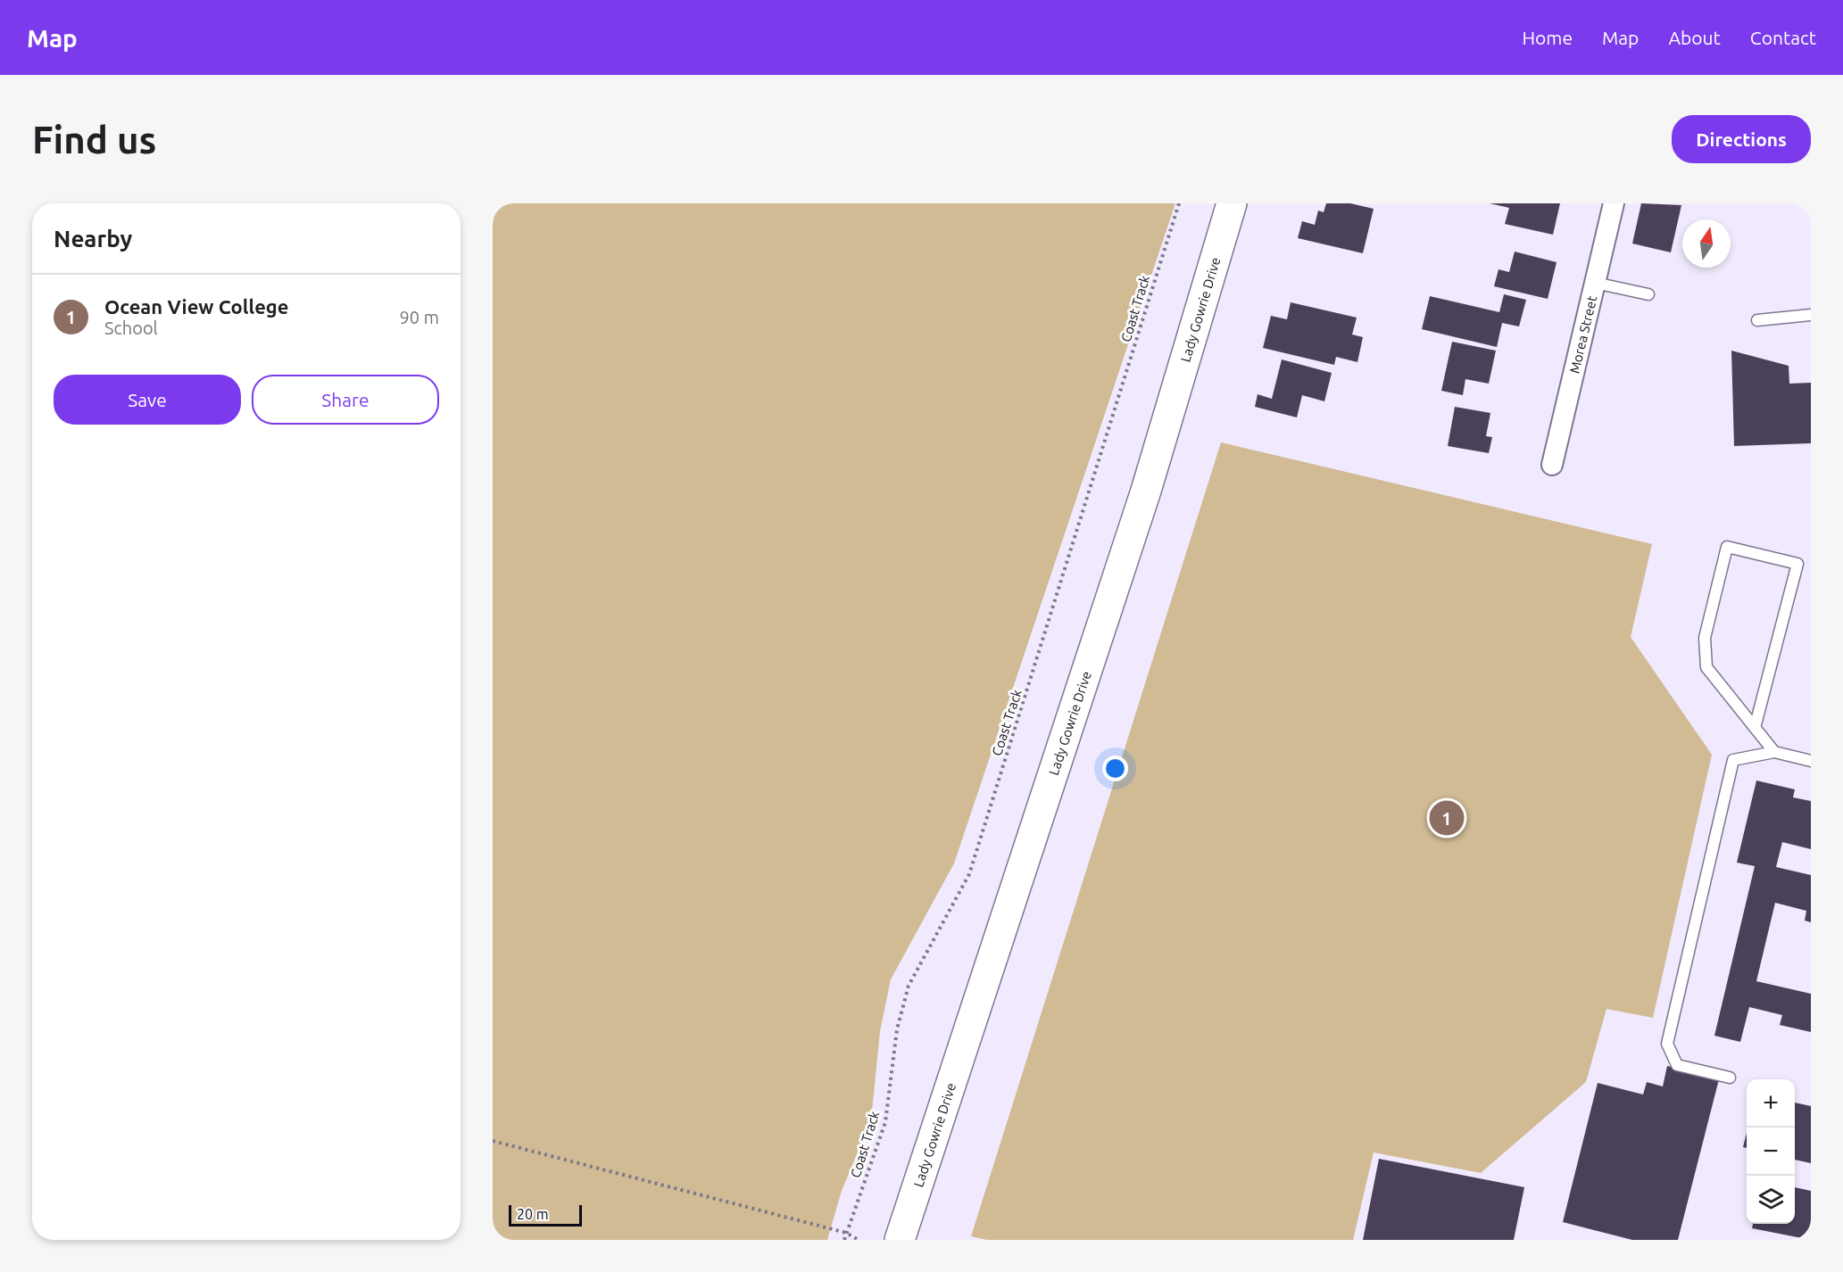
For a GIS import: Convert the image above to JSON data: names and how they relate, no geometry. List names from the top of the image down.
{
  "streets": {
    "main road": ["Lady Gowrie Drive"],
    "street": ["Morea Street"],
    "path": ["Coast Track"]
  },
  "scale_bar": "20 m",
  "north": "top",
  "page": {
    "header": "Map",
    "nav": [
      "Home",
      "Map",
      "About",
      "Contact"
    ],
    "buttons": [
      "Directions",
      ["Save", "Share"]
    ],
    "title": "Find us",
    "heading": "Nearby",
    "list": [
      {
        "mark": "1",
        "name": "Ocean View College",
        "note": "School",
        "value": "90 m"
      }
    ],
    "pins": "1",
    "map_buttons": ["+", "−"],
    "scale": "20 m"
  }
}
